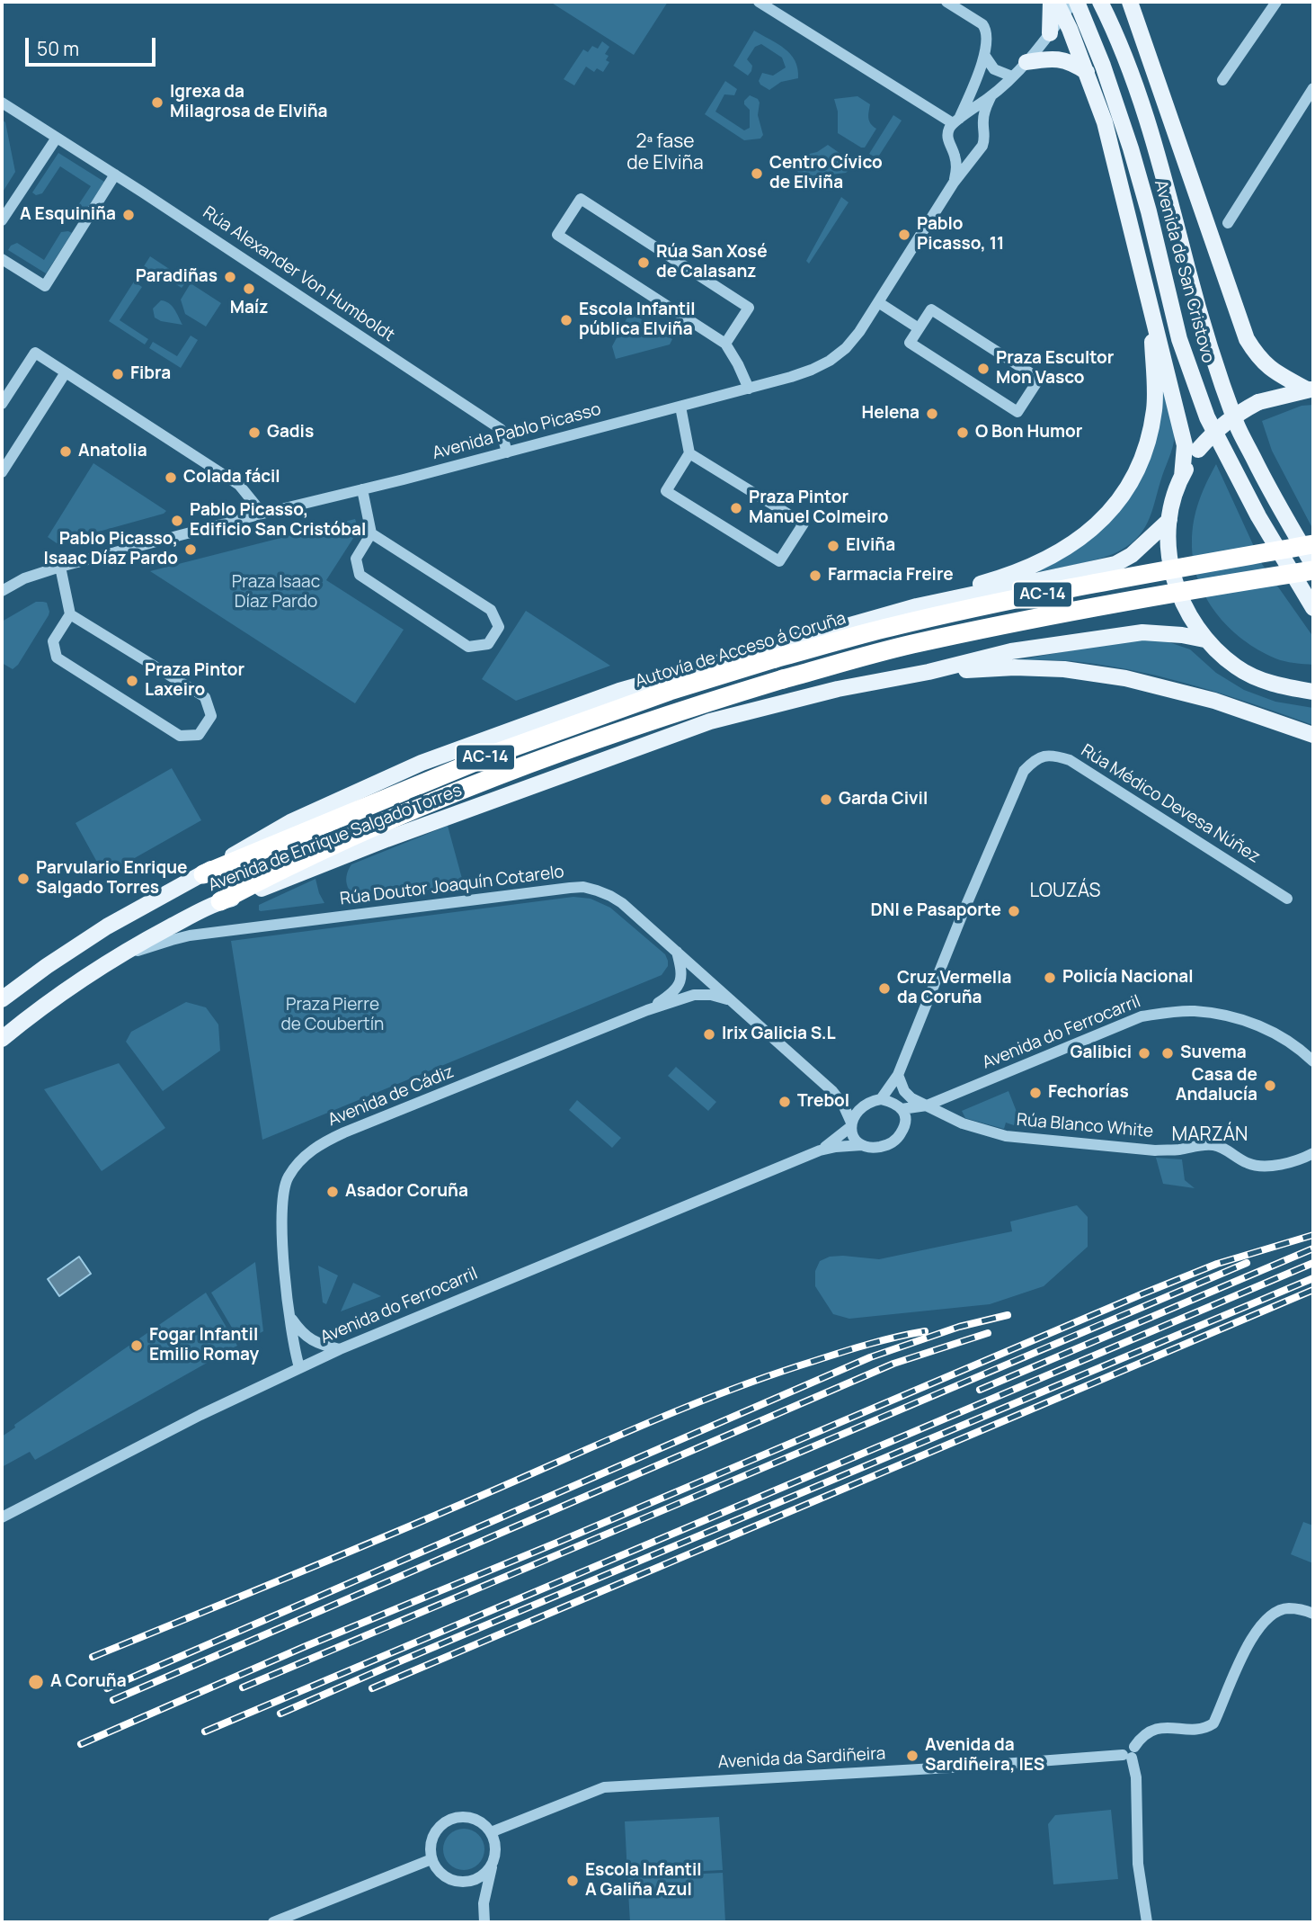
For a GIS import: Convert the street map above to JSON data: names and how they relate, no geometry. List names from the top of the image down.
{
  "streets": {
    "highway": ["AC-14", "Autovía de Acceso á Coruña"],
    "main road": ["Avenida de San Cristovo", "Avenida de Enrique Salgado Torres"],
    "street": [
      "Rúa Alexander Von Humboldt",
      "Avenida Pablo Picasso",
      "Rúa Médico Devesa Núñez",
      "Rúa Doutor Joaquín Cotarelo",
      "Avenida do Ferrocarril",
      "Avenida de Cádiz",
      "Rúa Blanco White",
      "Avenida da Sardiñeira"
    ]
  },
  "crossings": [
    ["Rúa Alexander Von Humboldt", "Avenida Pablo Picasso"],
    ["AC-14", "Avenida de Enrique Salgado Torres"],
    ["Autovía de Acceso á Coruña", "Avenida de Enrique Salgado Torres"],
    ["Rúa Médico Devesa Núñez", "Rúa Doutor Joaquín Cotarelo"],
    ["Rúa Médico Devesa Núñez", "Avenida do Ferrocarril"],
    ["Avenida de Enrique Salgado Torres", "Rúa Doutor Joaquín Cotarelo"],
    ["Rúa Doutor Joaquín Cotarelo", "Avenida do Ferrocarril"],
    ["Rúa Doutor Joaquín Cotarelo", "Avenida de Cádiz"],
    ["Avenida do Ferrocarril", "Avenida de Cádiz"],
    ["Avenida do Ferrocarril", "Rúa Blanco White"]
  ],
  "districts": ["2ª fase de Elviña", "LOUZÁS", "MARZÁN"],
  "parks": ["Praza Isaac Díaz Pardo", "Praza Pierre de Coubertín"],
  "places": [
    "Igrexa da Milagrosa de Elviña",
    "Centro Cívico de Elviña",
    "A Esquiniña",
    "Pablo Picasso, 11",
    "Rúa San Xosé de Calasanz",
    "Paradiñas",
    "Maíz",
    "Escola Infantil pública Elviña",
    "Praza Escultor Mon Vasco",
    "Fibra",
    "Helena",
    "Gadis",
    "O Bon Humor",
    "Anatolia",
    "Colada fácil",
    "Praza Pintor Manuel Colmeiro",
    "Pablo Picasso, Edificio San Cristóbal",
    "Elviña",
    "Pablo Picasso, Isaac Díaz Pardo",
    "Farmacia Freire",
    "Praza Pintor Laxeiro",
    "Garda Civil",
    "Parvulario Enrique Salgado Torres",
    "DNI e Pasaporte",
    "Policía Nacional",
    "Cruz Vermella da Coruña",
    "Irix Galicia S.L",
    "Galibici",
    "Suvema",
    "Casa de Andalucía",
    "Fechorías",
    "Trebol",
    "Asador Coruña",
    "Fogar Infantil Emilio Romay",
    "A Coruña",
    "Avenida da Sardiñeira, IES",
    "Escola Infantil A Galiña Azul"
  ],
  "scale_bar": "50 m"
}
